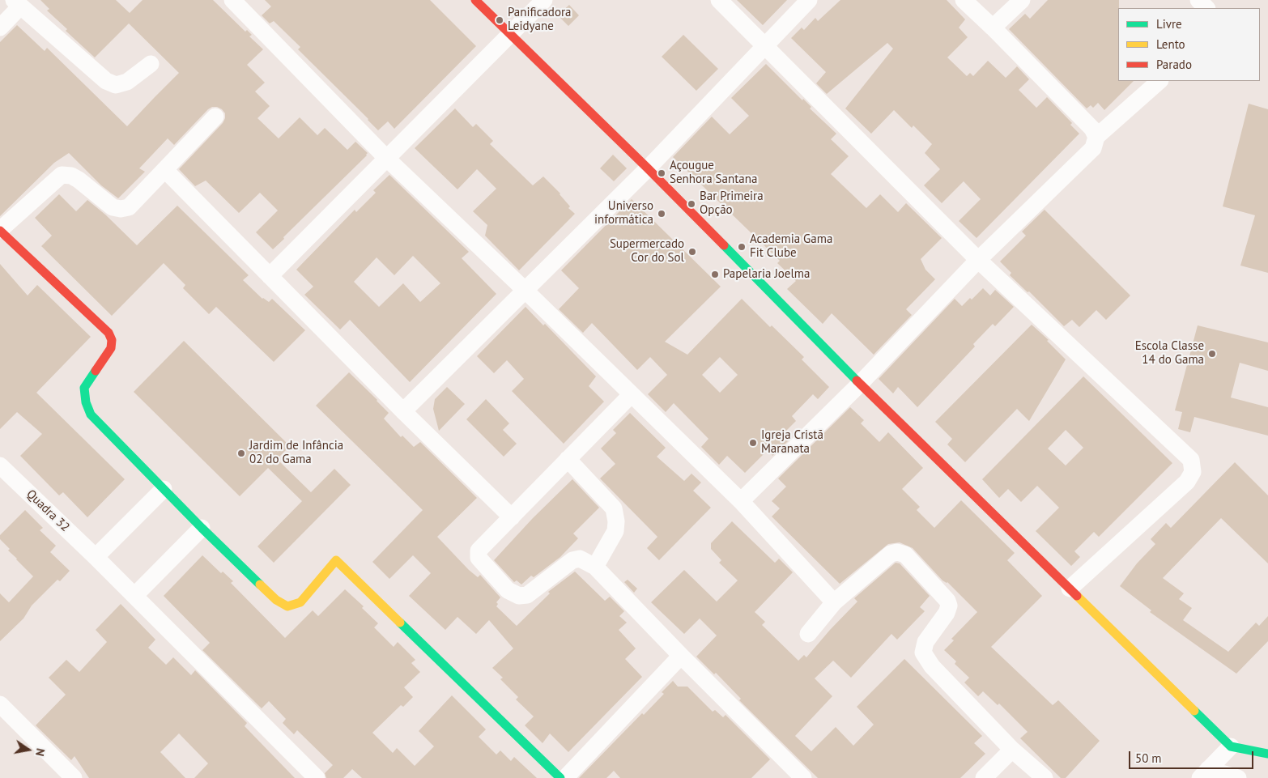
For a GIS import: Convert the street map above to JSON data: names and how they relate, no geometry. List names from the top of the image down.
{
  "streets": {
    "street": ["Quadra 32"]
  },
  "places": [
    "Panificadora Leidyane",
    "Açougue Senhora Santana",
    "Bar Primeira Opção",
    "Universo informática",
    "Academia Gama Fit Clube",
    "Supermercado Cor do Sol",
    "Papelaria Joelma",
    "Escola Classe 14 do Gama",
    "Igreja Cristã Maranata",
    "Jardim de Infância 02 do Gama"
  ],
  "legend": ["Livre", "Lento", "Parado"],
  "scale_bar": "50 m",
  "north": "right"
}
